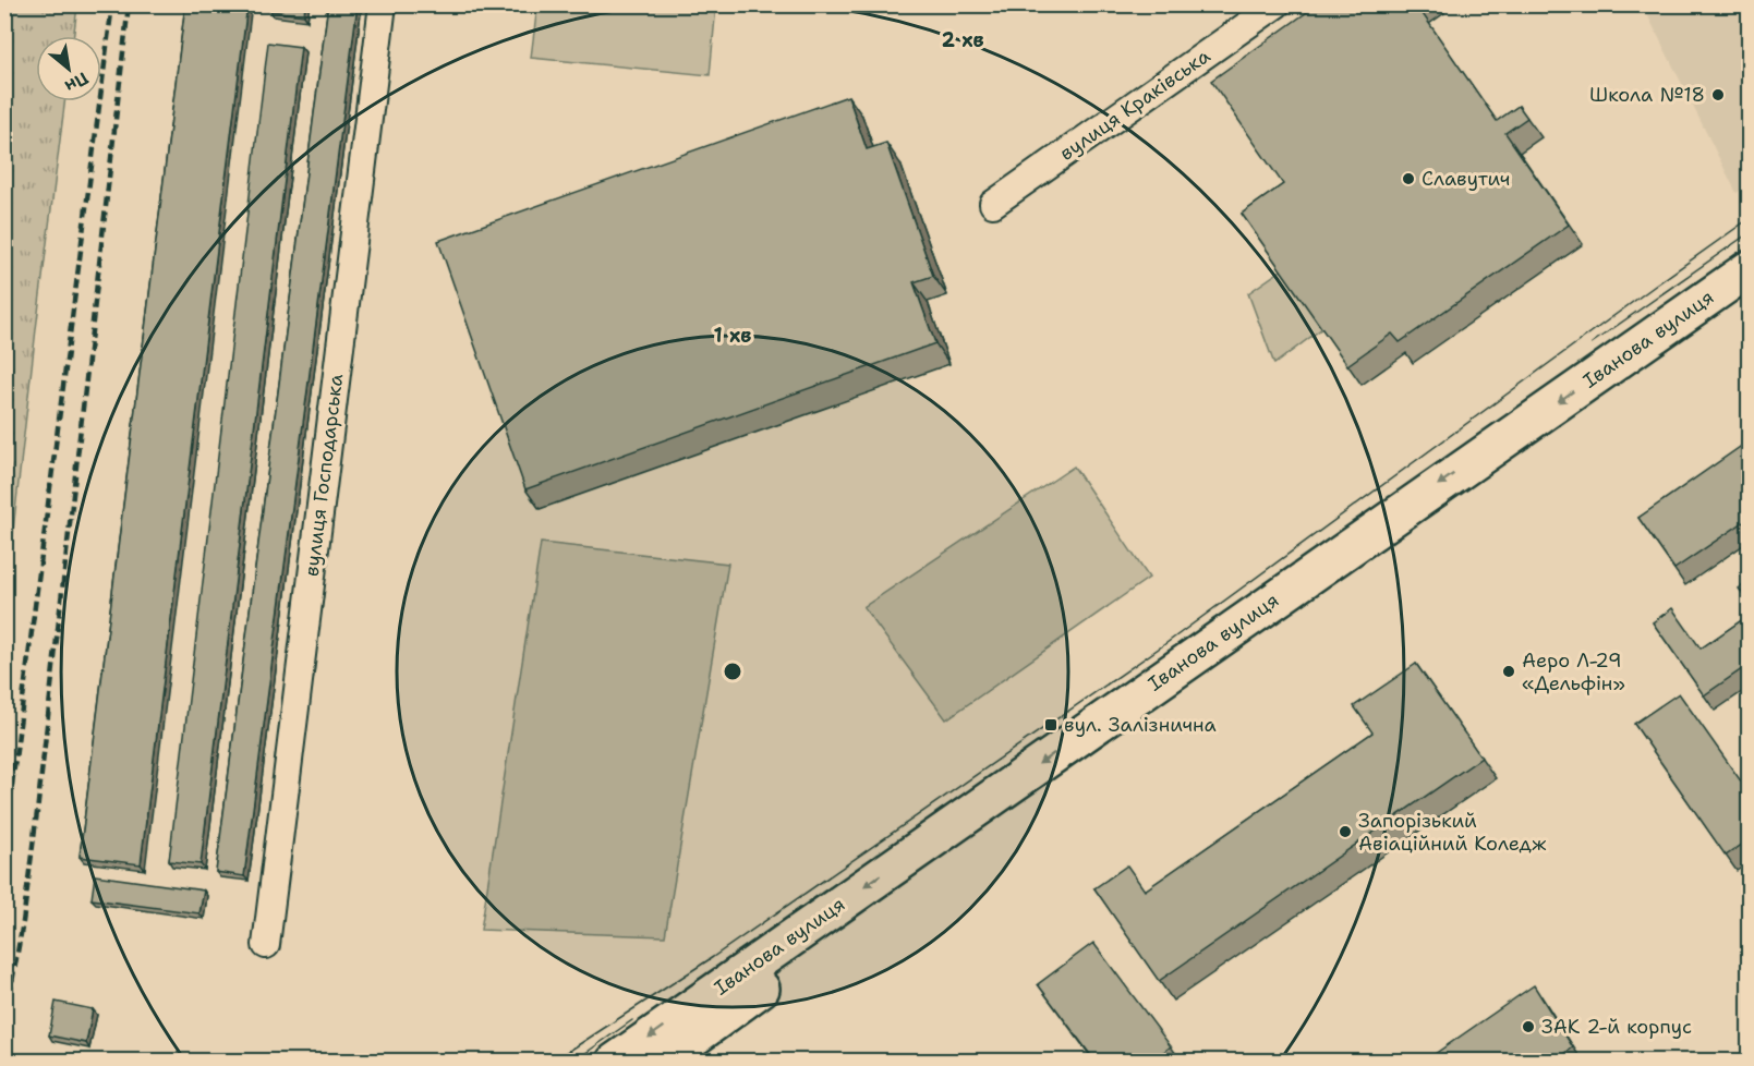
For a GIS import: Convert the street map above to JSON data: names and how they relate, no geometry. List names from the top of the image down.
{
  "streets": {
    "main road": ["Іванова вулиця"],
    "street": ["вулиця Краківська", "вулиця Господарська"]
  },
  "places": {
    "other": [
      "Школа №18",
      "Славутич",
      "Аеро Л-29 «Дельфін»",
      "Запорізький Авіаційний Коледж",
      "ЗАК 2-й корпус"
    ],
    "transit": ["вул. Залізнична"]
  },
  "north": "bottom right",
  "rings": ["2 хв", "1 хв"]
}
